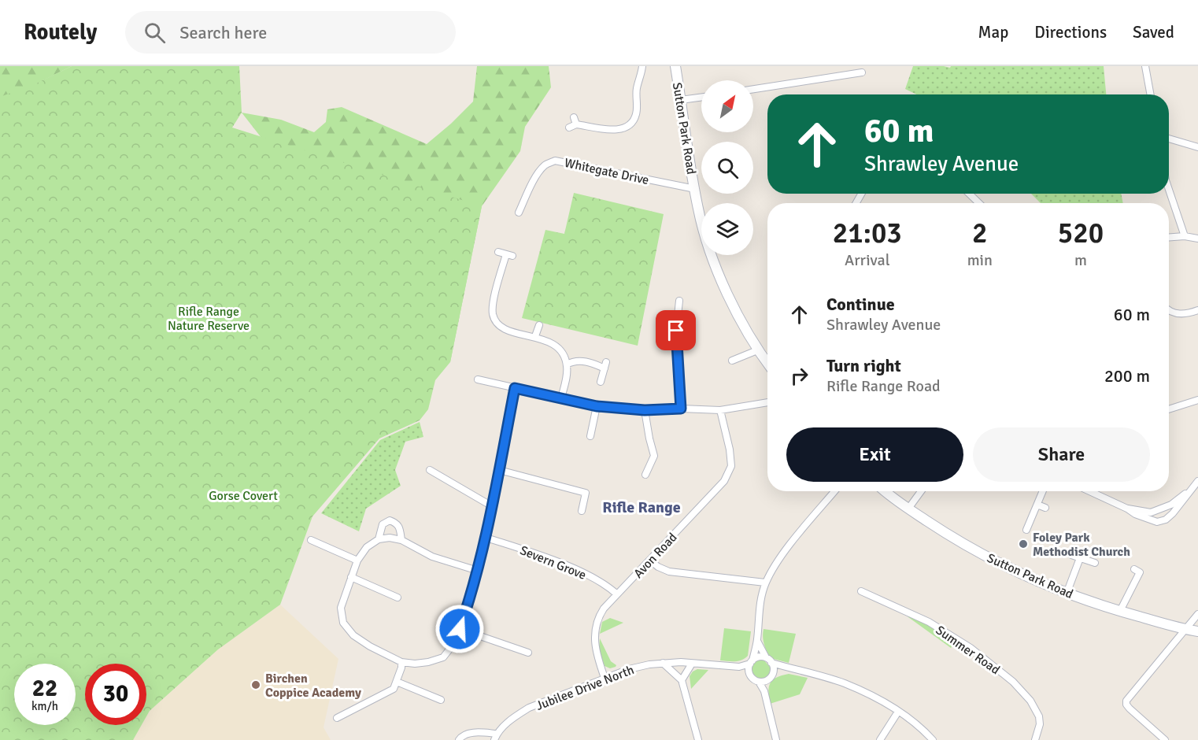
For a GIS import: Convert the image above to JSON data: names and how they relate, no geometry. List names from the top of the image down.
{
  "streets": {
    "main road": ["Sutton Park Road"],
    "street": [
      "Whitegate Drive",
      "Avon Road",
      "Severn Grove",
      "Summer Road",
      "Jubilee Drive North"
    ]
  },
  "crossings": [
    ["Sutton Park Road", "Whitegate Drive"],
    ["Avon Road", "Severn Grove"],
    ["Avon Road", "Jubilee Drive North"]
  ],
  "districts": ["Rifle Range"],
  "parks": ["Rifle Range Nature Reserve", "Gorse Covert"],
  "places": ["Foley Park Methodist Church", "Birchen Coppice Academy"],
  "north": "top right",
  "page": {
    "header": "Routely",
    "search": "Search here",
    "nav": ["Map", "Directions", "Saved"],
    "turn": ["60 m", "Shrawley Avenue"],
    "eta": [
      "21:03",
      "Arrival",
      "2",
      "min",
      "520",
      "m"
    ],
    "list": [
      {
        "name": "Continue",
        "note": "Shrawley Avenue",
        "value": "60 m"
      },
      {
        "name": "Turn right",
        "note": "Rifle Range Road",
        "value": "200 m"
      }
    ],
    "buttons": ["Exit", "Share"],
    "speed": "22 km/h",
    "limit": "30"
  }
}
